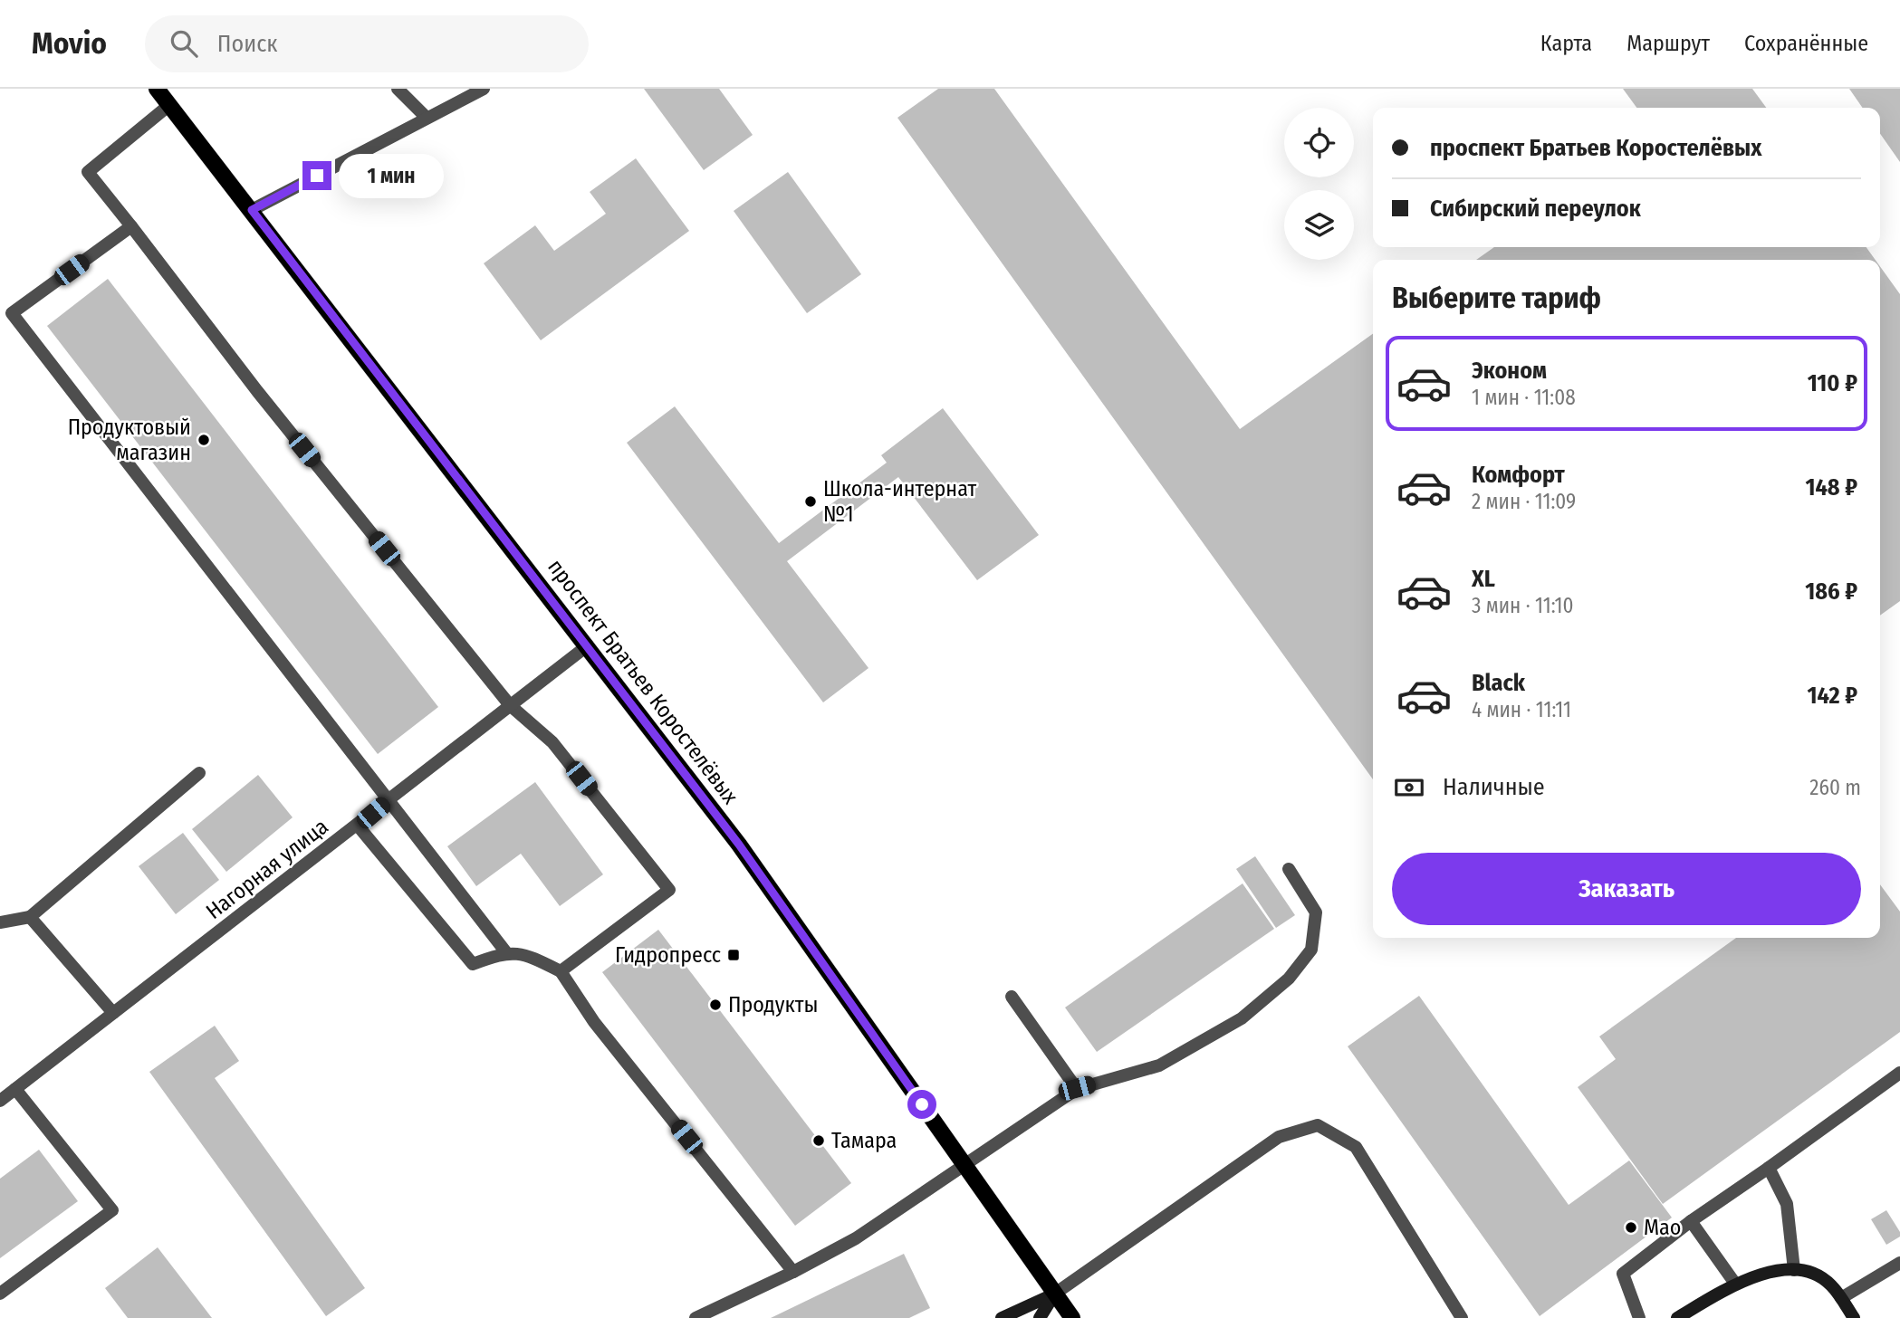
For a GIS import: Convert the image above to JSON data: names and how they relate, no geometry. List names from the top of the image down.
{
  "streets": {
    "main road": ["проспект Братьев Коростелёвых"],
    "street": ["Нагорная улица"]
  },
  "crossings": [
    ["проспект Братьев Коростелёвых", "Нагорная улица"]
  ],
  "places": {
    "other": [
      "Продуктовый магазин",
      "Школа-интернат №1",
      "Продукты",
      "Тамара",
      "Мао"
    ],
    "transit": ["Гидропресс"]
  },
  "page": {
    "header": "Movio",
    "search": "Поиск",
    "nav": ["Карта", "Маршрут", "Сохранённые"],
    "banner": ["проспект Братьев Коростелёвых", "Сибирский переулок"],
    "bubble": "1 мин",
    "heading": "Выберите тариф",
    "list": [
      {
        "name": "Эконом",
        "note": "1 мин · 11:08",
        "value": "110 ₽"
      },
      {
        "name": "Комфорт",
        "note": "2 мин · 11:09",
        "value": "148 ₽"
      },
      {
        "name": "XL",
        "note": "3 мин · 11:10",
        "value": "186 ₽"
      },
      {
        "name": "Black",
        "note": "4 мин · 11:11",
        "value": "142 ₽"
      }
    ],
    "pay": ["Наличные", "260 m"],
    "buttons": "Заказать"
  }
}
